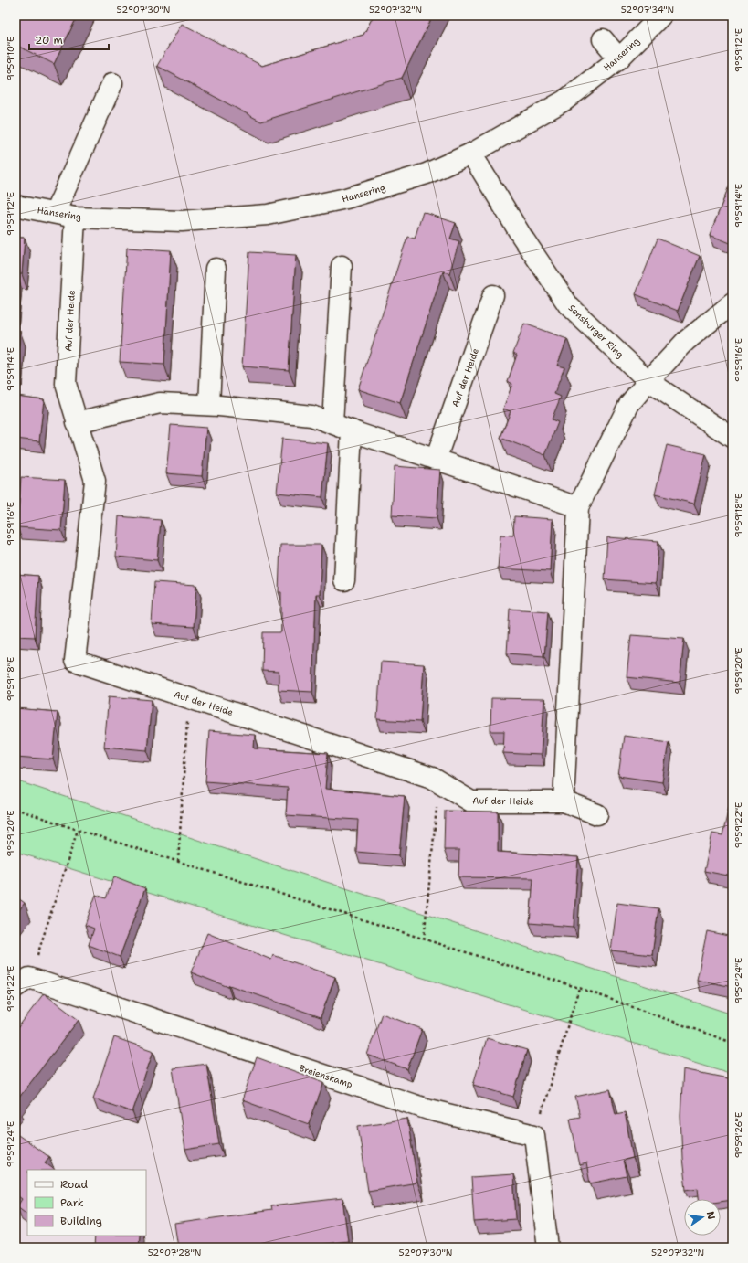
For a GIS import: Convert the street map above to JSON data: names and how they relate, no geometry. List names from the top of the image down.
{
  "streets": {
    "street": [
      "Hansering",
      "Auf der Heide",
      "Sensburger Ring",
      "Breienskamp"
    ]
  },
  "crossings": [
    ["Hansering", "Auf der Heide"],
    ["Hansering", "Sensburger Ring"]
  ],
  "legend": ["Road", "Park", "Building"],
  "scale_bar": "20 m",
  "north": "right",
  "coordinates": [
    "52°07'30\"N",
    "52°07'32\"N",
    "52°07'34\"N",
    "9°59'12\"E",
    "9°59'10\"E",
    "9°59'14\"E",
    "9°59'16\"E",
    "9°59'18\"E",
    "9°59'20\"E",
    "9°59'22\"E",
    "9°59'24\"E",
    "9°59'26\"E",
    "52°07'28\"N"
  ]
}
